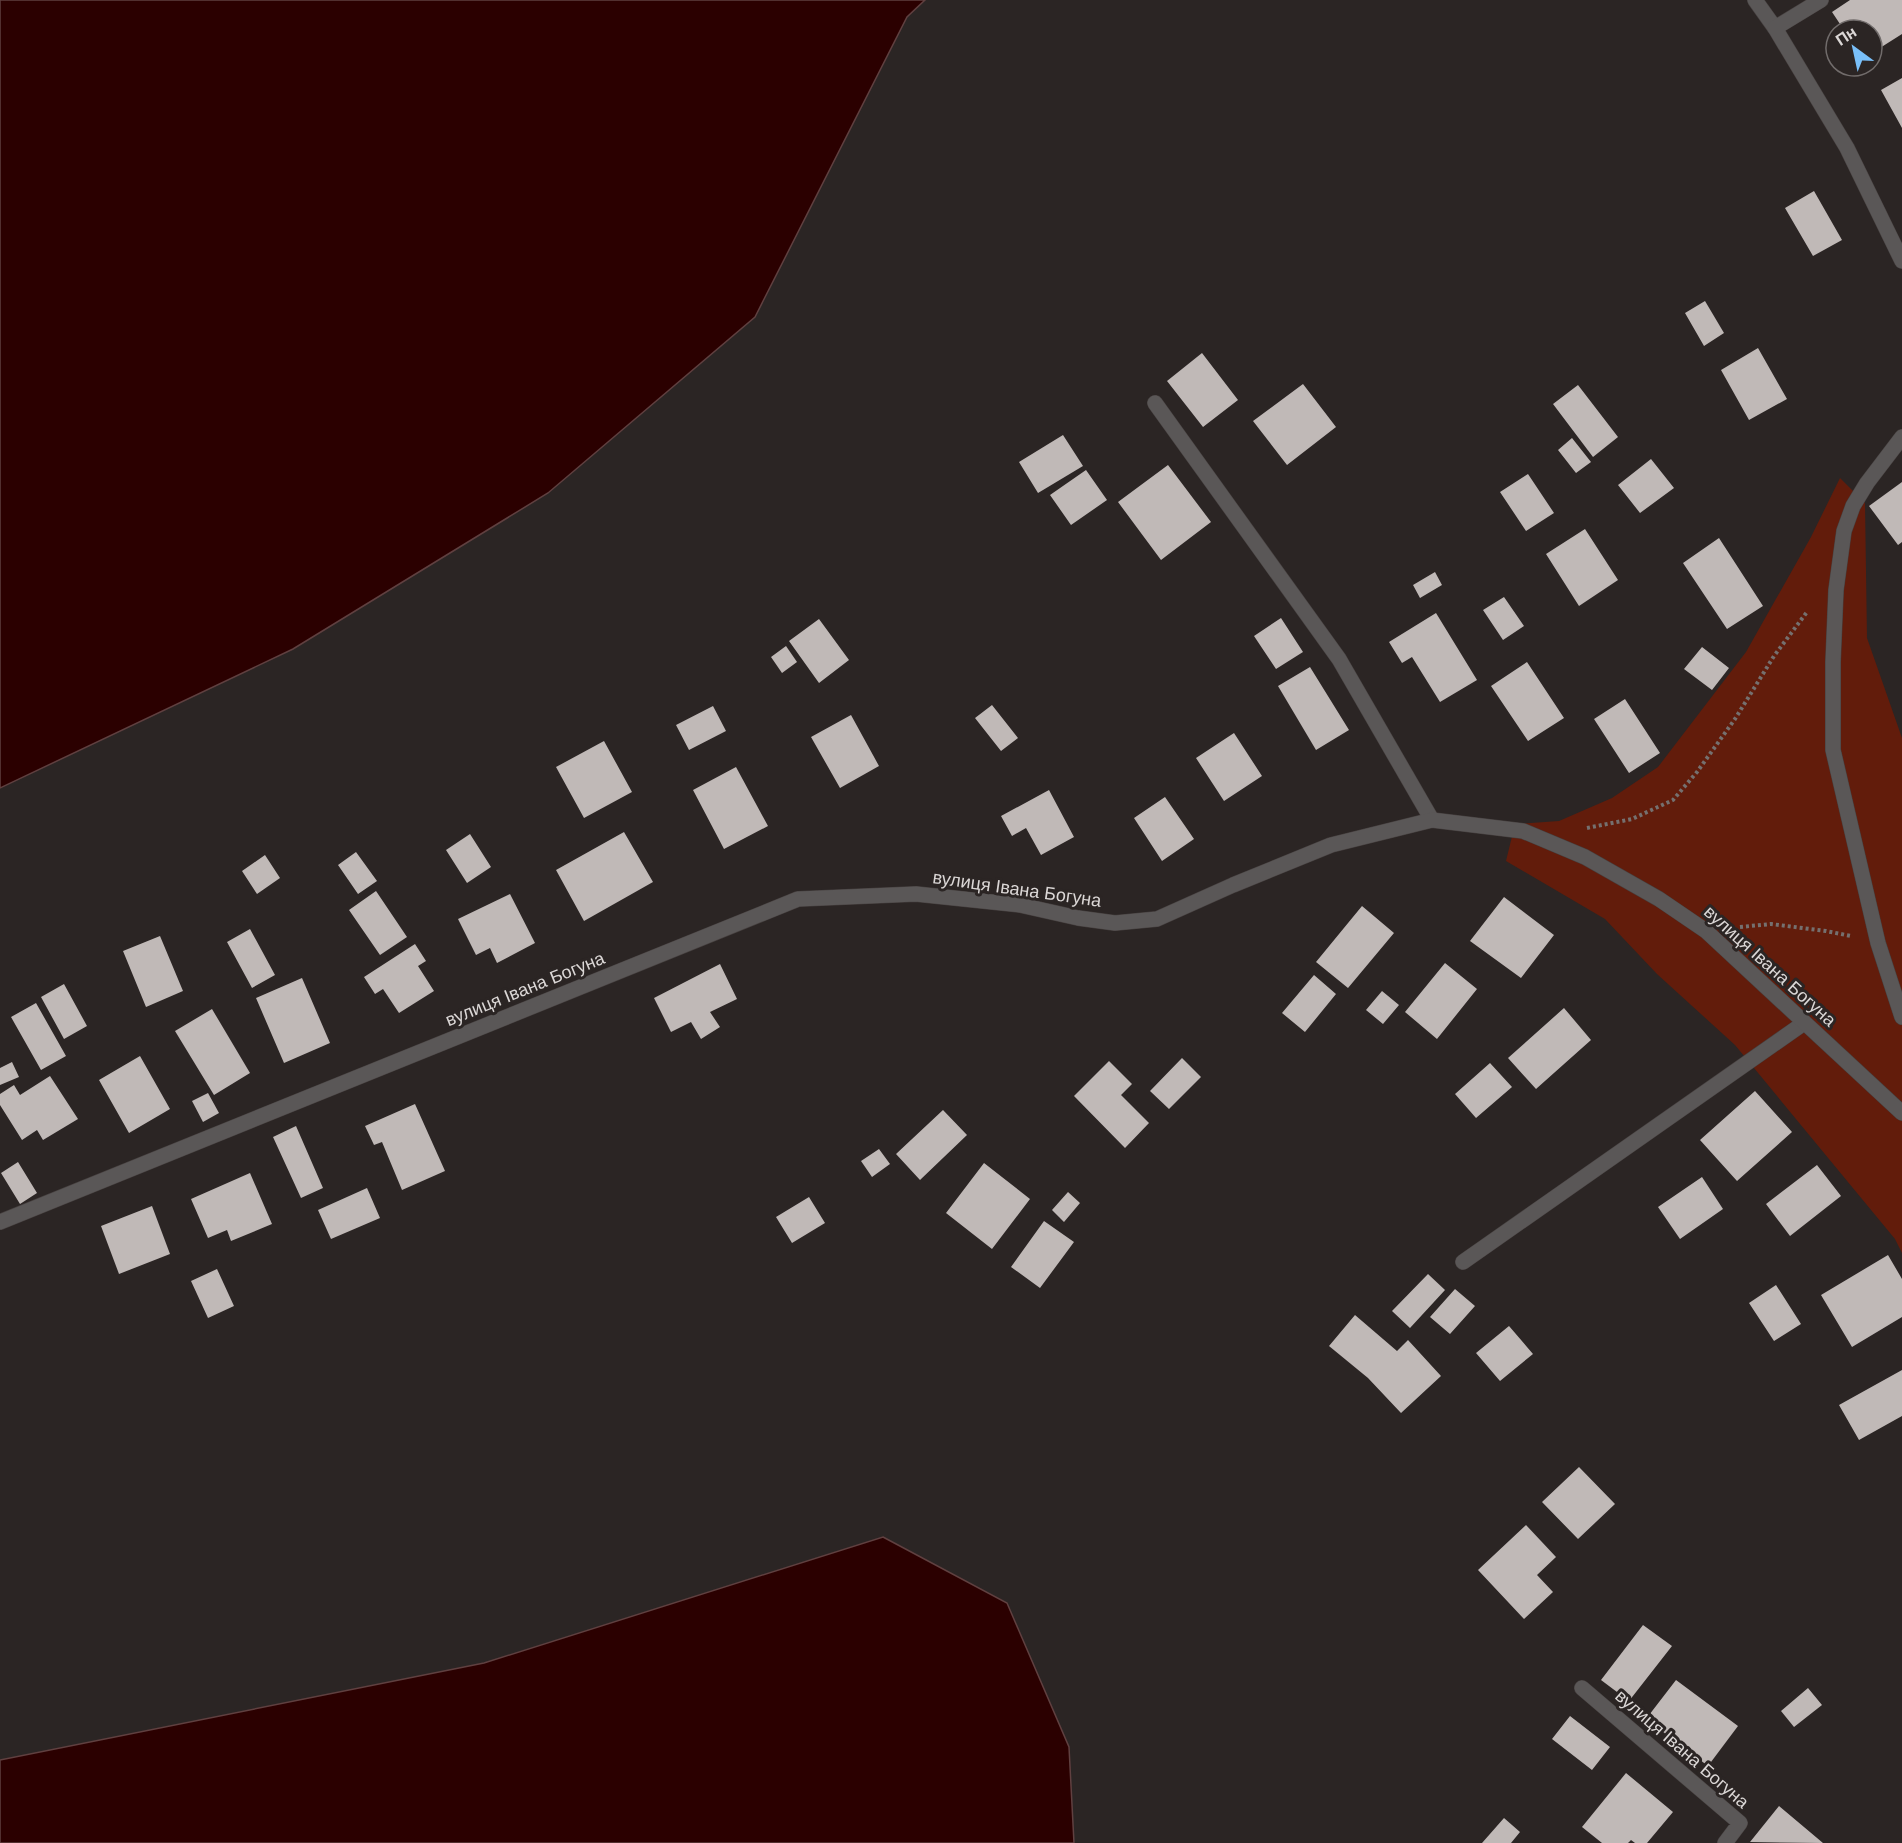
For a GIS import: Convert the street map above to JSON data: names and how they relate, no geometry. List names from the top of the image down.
{
  "streets": {
    "street": ["вулиця Івана Богуна"]
  },
  "north": "top left"
}
